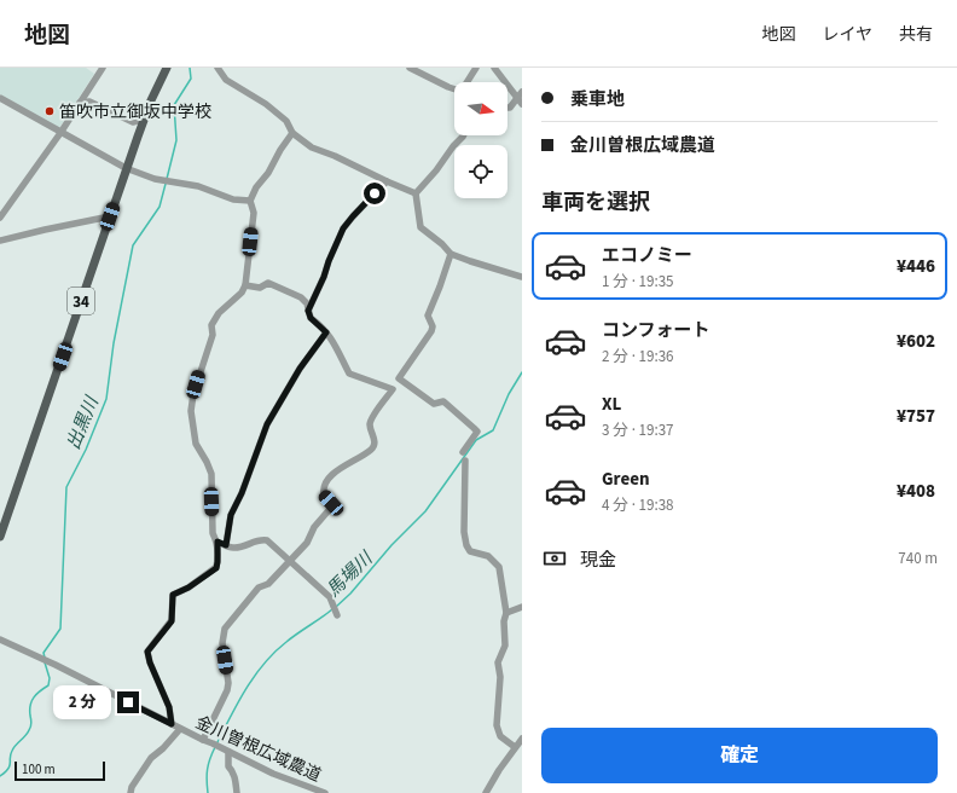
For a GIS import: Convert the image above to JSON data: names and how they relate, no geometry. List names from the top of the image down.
{
  "streets": {
    "main road": ["34"],
    "street": ["金川曽根広域農道"]
  },
  "water": ["出黒川", "馬場川"],
  "places": ["笛吹市立御坂中学校"],
  "scale_bar": "100 m",
  "north": "right",
  "page": {
    "header": "地図",
    "nav": ["地図", "レイヤ", "共有"],
    "banner": ["乗車地", "金川曽根広域農道"],
    "heading": "車両を選択",
    "list": [
      {
        "name": "エコノミー",
        "note": "1 分 · 19:35",
        "value": "¥446"
      },
      {
        "name": "コンフォート",
        "note": "2 分 · 19:36",
        "value": "¥602"
      },
      {
        "name": "XL",
        "note": "3 分 · 19:37",
        "value": "¥757"
      },
      {
        "name": "Green",
        "note": "4 分 · 19:38",
        "value": "¥408"
      }
    ],
    "pay": ["現金", "740 m"],
    "bubble": "2 分",
    "buttons": "確定",
    "scale": "100 m"
  }
}
